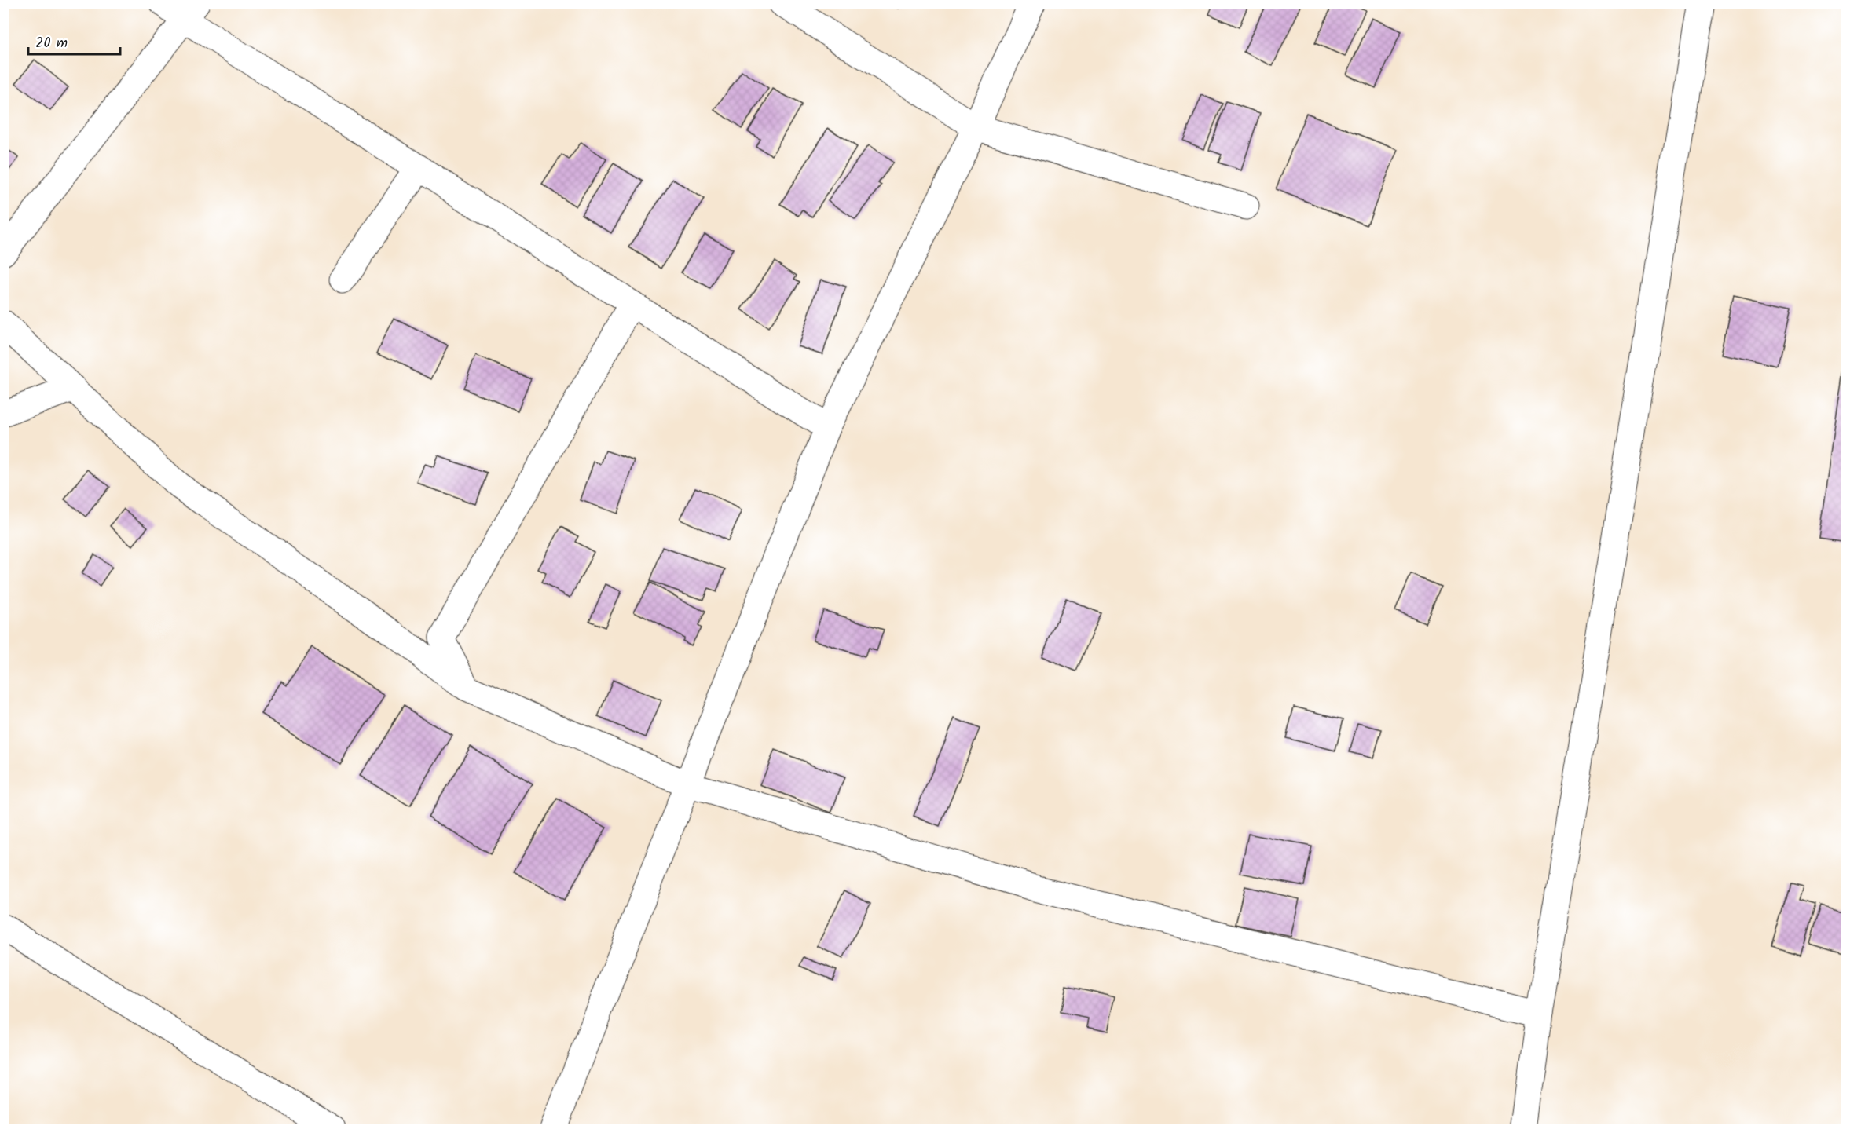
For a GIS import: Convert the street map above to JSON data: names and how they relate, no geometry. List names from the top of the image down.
{
  "scale_bar": "20 m"
}
